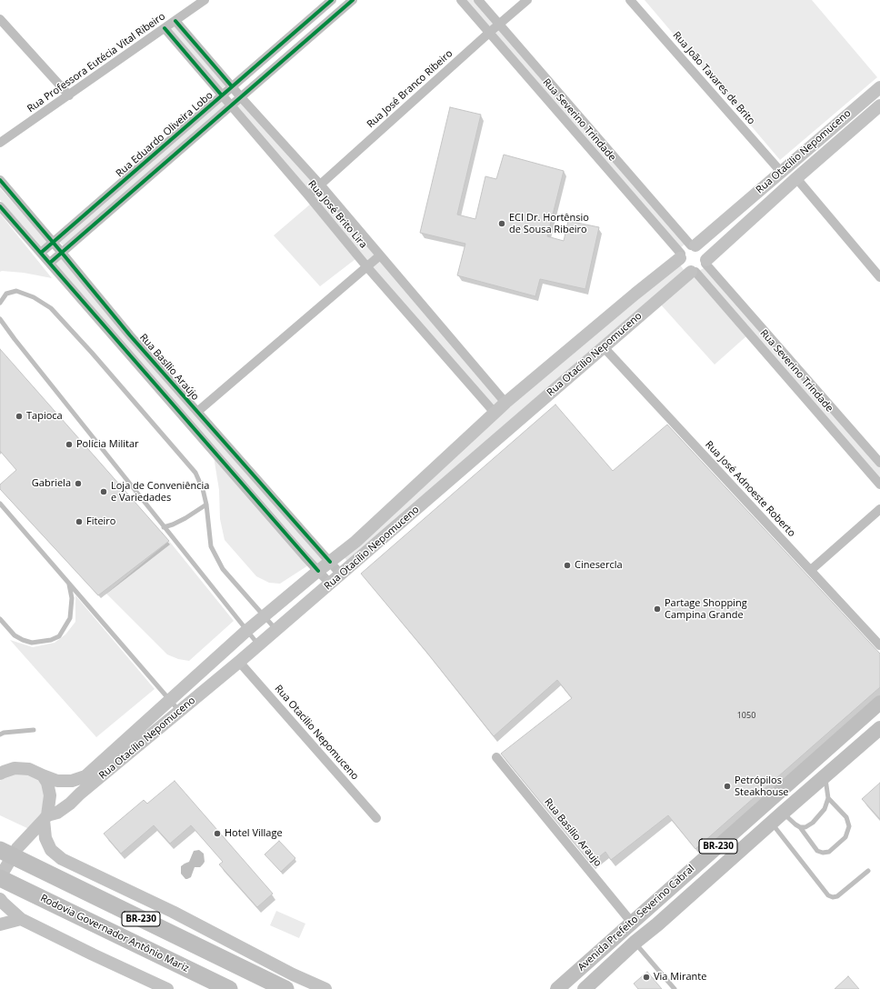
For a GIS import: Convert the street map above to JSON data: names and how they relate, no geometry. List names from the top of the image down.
{
  "streets": {
    "highway": ["BR-230", "Rodovia Governador Antônio Mariz"],
    "main road": ["Avenida Prefeito Severino Cabral"],
    "street": [
      "Rua Professora Eutécia Vital Ribeiro",
      "Rua João Tavares de Brito",
      "Rua José Branco Ribeiro",
      "Rua Severino Trindade",
      "Rua Eduardo Oliveira Lobo",
      "Rua Otacílio Nepomuceno",
      "Rua José Brito Lira",
      "Rua Basílio Araújo",
      "Rua José Adnoeste Roberto",
      "Rua Otacilio Nepomuceno",
      "Rua Basilio Araujo"
    ]
  },
  "crossings": [
    ["Rua Professora Eutécia Vital Ribeiro", "Rua José Brito Lira"],
    ["Rua João Tavares de Brito", "Rua Otacílio Nepomuceno"],
    ["Rua José Branco Ribeiro", "Rua Severino Trindade"],
    ["Rua José Branco Ribeiro", "Rua José Brito Lira"],
    ["Rua Severino Trindade", "Rua Otacílio Nepomuceno"],
    ["Rua Eduardo Oliveira Lobo", "Rua José Brito Lira"],
    ["Rua Eduardo Oliveira Lobo", "Rua Basílio Araújo"],
    ["Rua Otacílio Nepomuceno", "Rua José Brito Lira"],
    ["Rua Otacílio Nepomuceno", "Rua Basílio Araújo"],
    ["Rua Otacílio Nepomuceno", "Rua José Adnoeste Roberto"],
    ["Rua Otacílio Nepomuceno", "Rua Otacilio Nepomuceno"],
    ["Rua Basilio Araujo", "Avenida Prefeito Severino Cabral"]
  ],
  "places": [
    "ECI Dr. Hortênsio de Sousa Ribeiro",
    "Tapioca",
    "Polícia Militar",
    "Gabriela",
    "Loja de Conveniência e Variedades",
    "Fiteiro",
    "Cinesercla",
    "Partage Shopping Campina Grande",
    "Petrópilos Steakhouse",
    "Hotel Village",
    "Via Mirante"
  ],
  "house_numbers": ["1050"]
}
